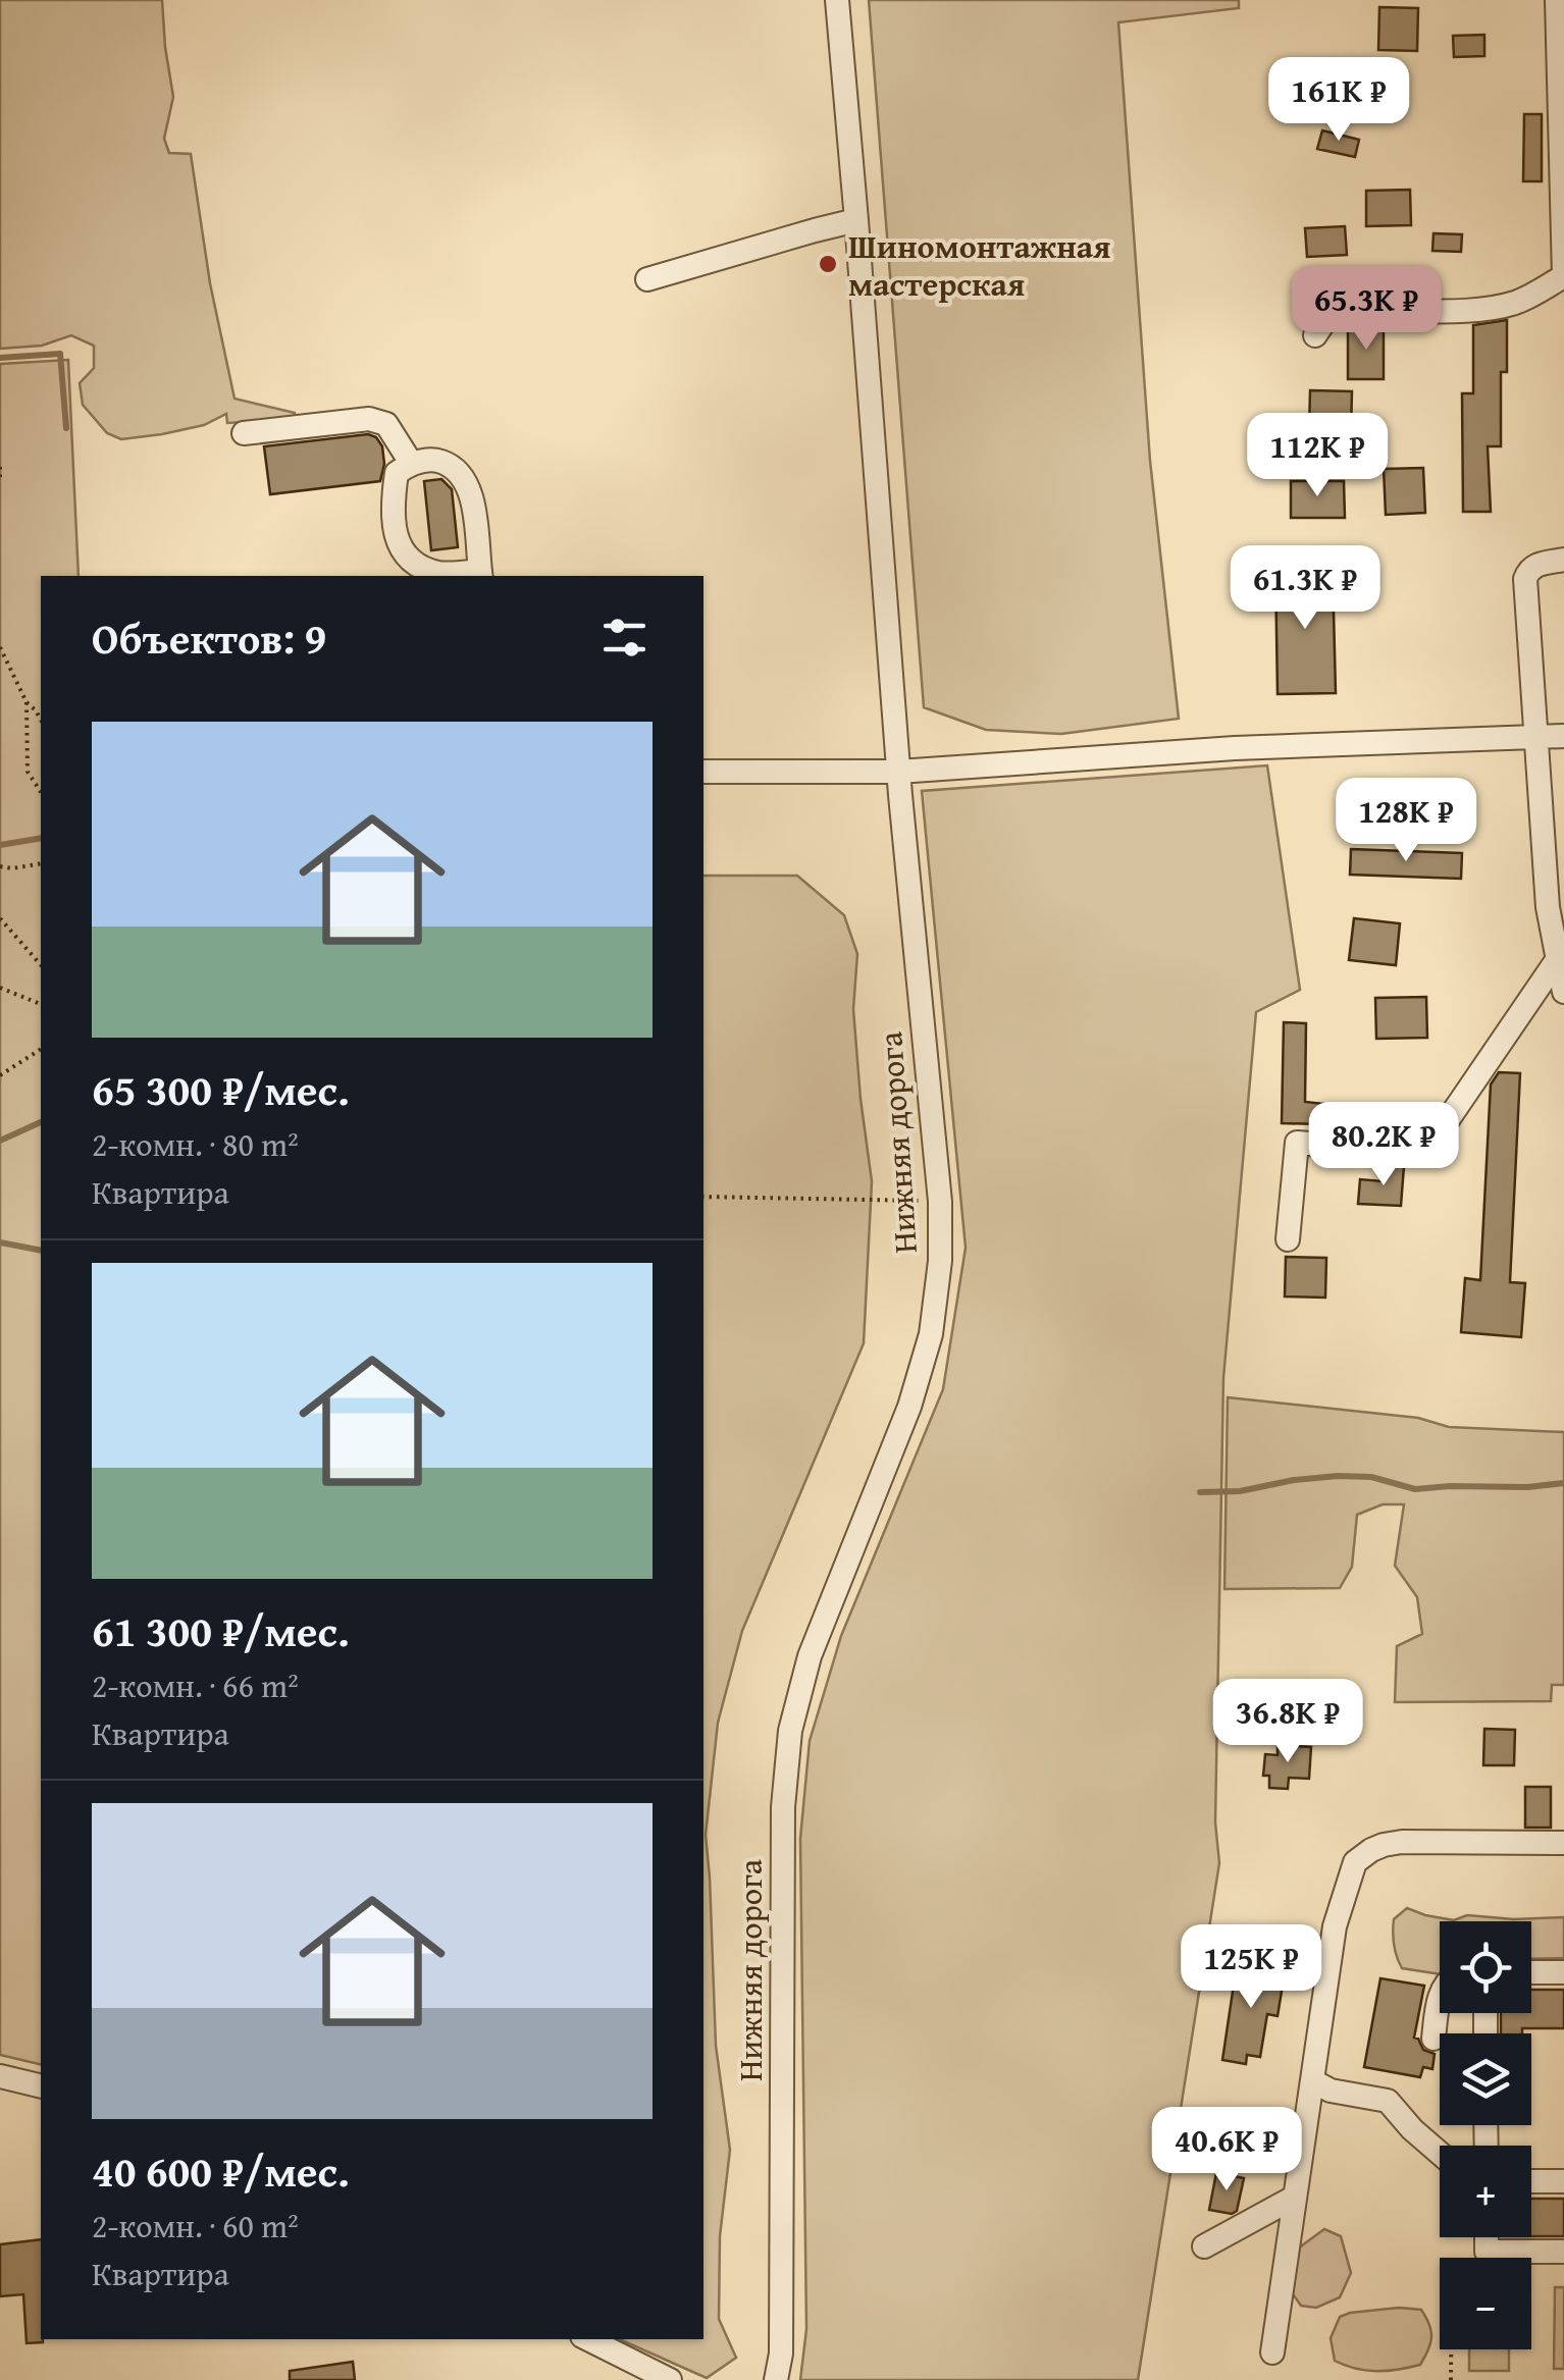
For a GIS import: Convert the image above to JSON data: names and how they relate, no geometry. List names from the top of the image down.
{
  "streets": {
    "street": ["Нижняя дорога"]
  },
  "places": ["Шиномонтажная мастерская"],
  "page": {
    "price": [
      "161K ₽",
      "65.3K ₽",
      "112K ₽",
      "61.3K ₽",
      "128K ₽",
      "80.2K ₽",
      "36.8K ₽",
      "125K ₽",
      "40.6K ₽"
    ],
    "heading": "Объектов: 9",
    "list": [
      {
        "name": "65 300 ₽/мес.",
        "note": "2-комн. · 80 m² · Квартира"
      },
      {
        "name": "61 300 ₽/мес.",
        "note": "2-комн. · 66 m² · Квартира"
      },
      {
        "name": "40 600 ₽/мес.",
        "note": "2-комн. · 60 m² · Квартира"
      }
    ],
    "map_buttons": ["+", "−"]
  }
}
